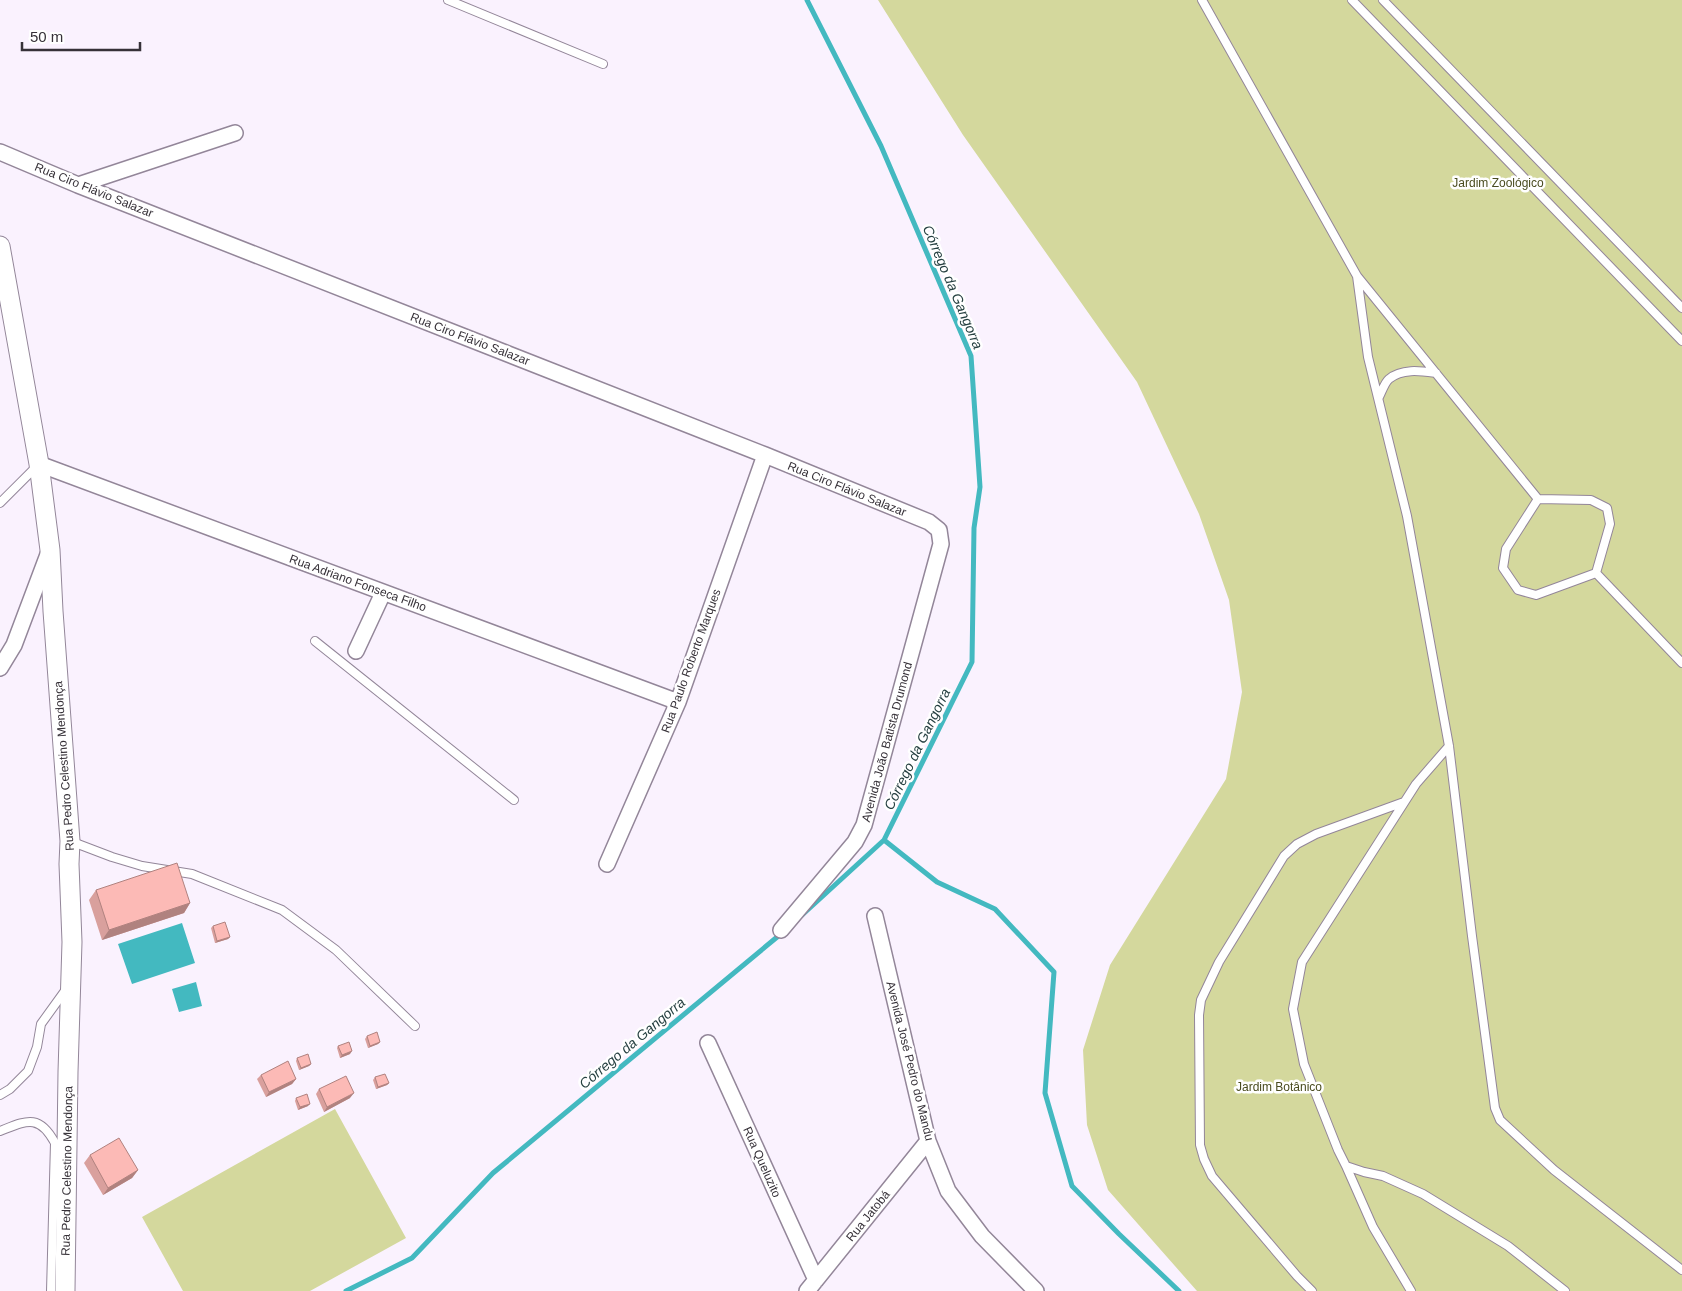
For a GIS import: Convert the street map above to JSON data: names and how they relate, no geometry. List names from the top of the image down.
{
  "streets": {
    "street": [
      "Rua Ciro Flávio Salazar",
      "Rua Adriano Fonseca Filho",
      "Rua Paulo Roberto Marques",
      "Avenida João Batista Drumond",
      "Rua Pedro Celestino Mendonça",
      "Avenida José Pedro do Mandu",
      "Rua Queluzito",
      "Rua Jatobá"
    ]
  },
  "crossings": [
    ["Rua Ciro Flávio Salazar", "Rua Paulo Roberto Marques"],
    ["Rua Ciro Flávio Salazar", "Avenida João Batista Drumond"],
    ["Rua Adriano Fonseca Filho", "Rua Paulo Roberto Marques"],
    ["Rua Adriano Fonseca Filho", "Rua Pedro Celestino Mendonça"],
    ["Avenida José Pedro do Mandu", "Rua Jatobá"],
    ["Rua Queluzito", "Rua Jatobá"]
  ],
  "water": ["Córrego da Gangorra"],
  "parks": ["Jardim Zoológico", "Jardim Botânico"],
  "scale_bar": "50 m"
}
